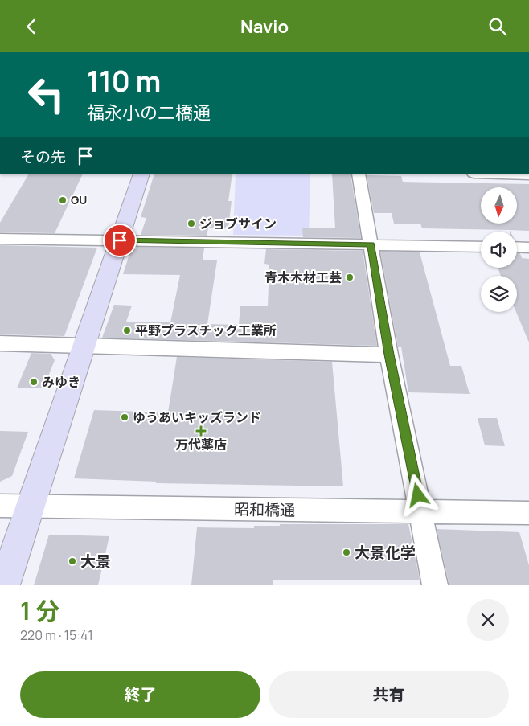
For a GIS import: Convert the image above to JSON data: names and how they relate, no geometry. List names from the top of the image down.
{
  "streets": {
    "street": ["昭和橋通"]
  },
  "places": {
    "other": [
      "GU",
      "ジョブサイン",
      "青木木材工芸",
      "平野プラスチック工業所",
      "みゆき",
      "ゆうあいキッズランド",
      "大景化学",
      "大景"
    ],
    "health": ["万代薬店"]
  },
  "north": "bottom",
  "page": {
    "header": "Navio",
    "turn": ["110 m", "福永小の二橋通"],
    "then": "その先",
    "heading": ["1 分", "220 m · 15:41"],
    "buttons": ["終了", "共有"]
  }
}
